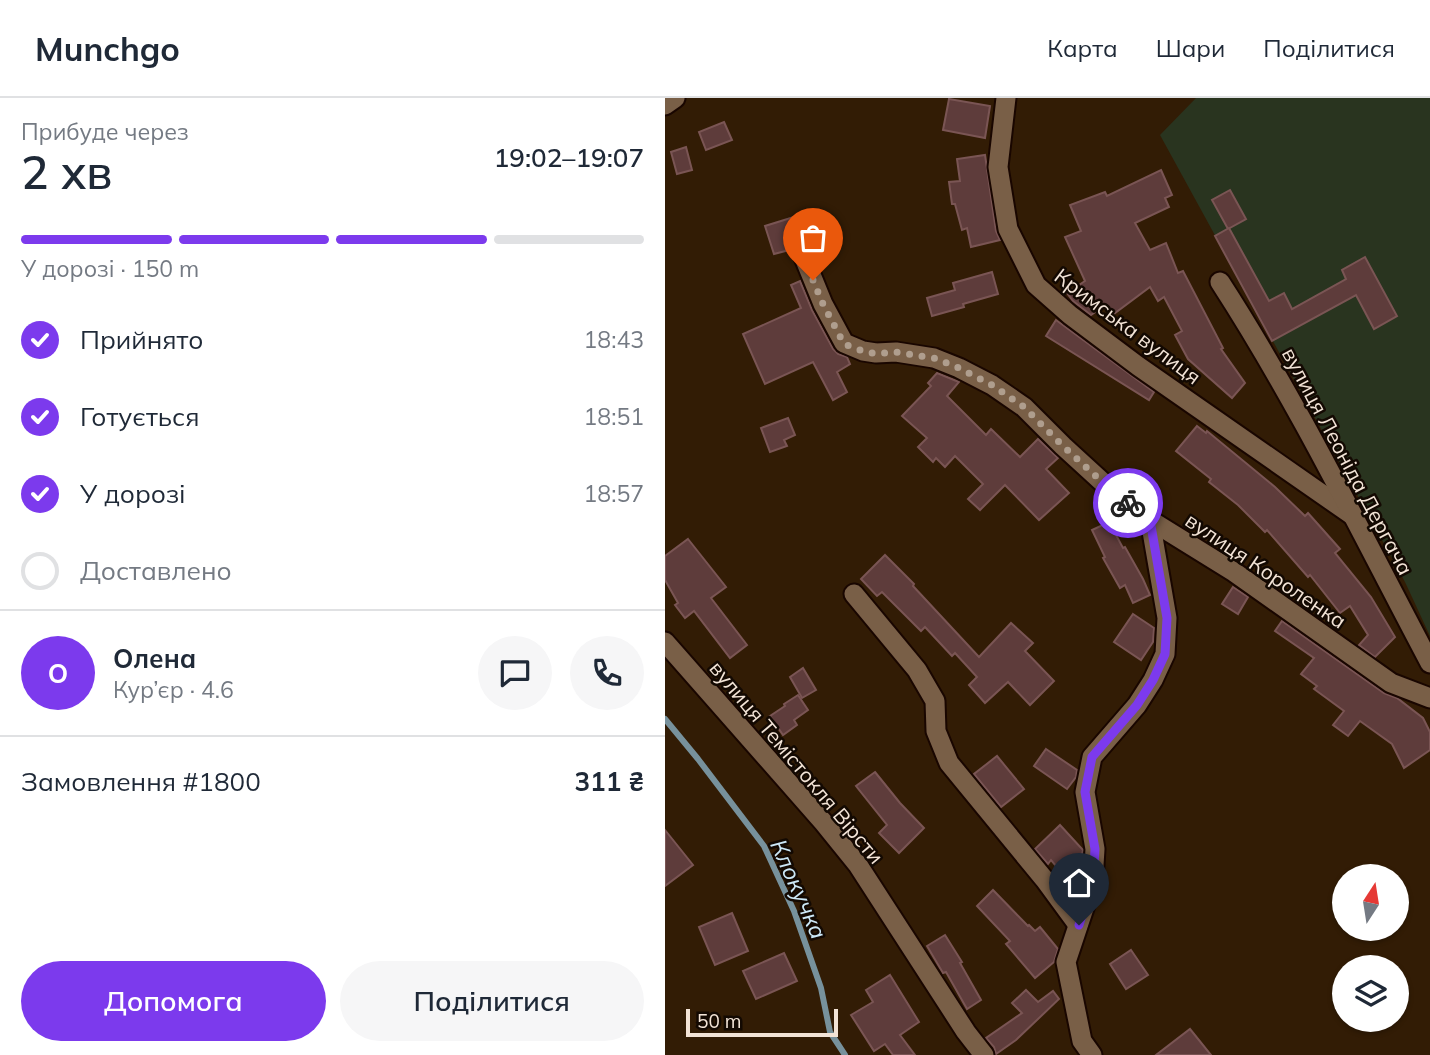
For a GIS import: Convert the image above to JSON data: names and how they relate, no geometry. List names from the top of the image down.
{
  "streets": {
    "street": [
      "Кримська вулиця",
      "вулиця Леоніда Дергача",
      "вулиця Короленка",
      "вулиця Темістокля Вірсти"
    ]
  },
  "crossings": [
    ["Кримська вулиця", "вулиця Леоніда Дергача"]
  ],
  "water": ["Клокучка"],
  "scale_bar": "50 m",
  "north": "top",
  "page": {
    "header": "Munchgo",
    "nav": ["Карта", "Шари", "Поділитися"],
    "heading": ["2 хв", "Прибуде через", "19:02–19:07"],
    "panel": [
      "Олена",
      "Кур’єр · 4.6",
      "Замовлення #1800",
      "311 ₴"
    ],
    "bar": "У дорозі · 150 m",
    "list": [
      ["Прийнято", "18:43"],
      ["Готується", "18:51"],
      ["У дорозі", "18:57"],
      "Доставлено"
    ],
    "round": "О",
    "buttons": ["Допомога", "Поділитися"],
    "scale": "50 m"
  }
}
